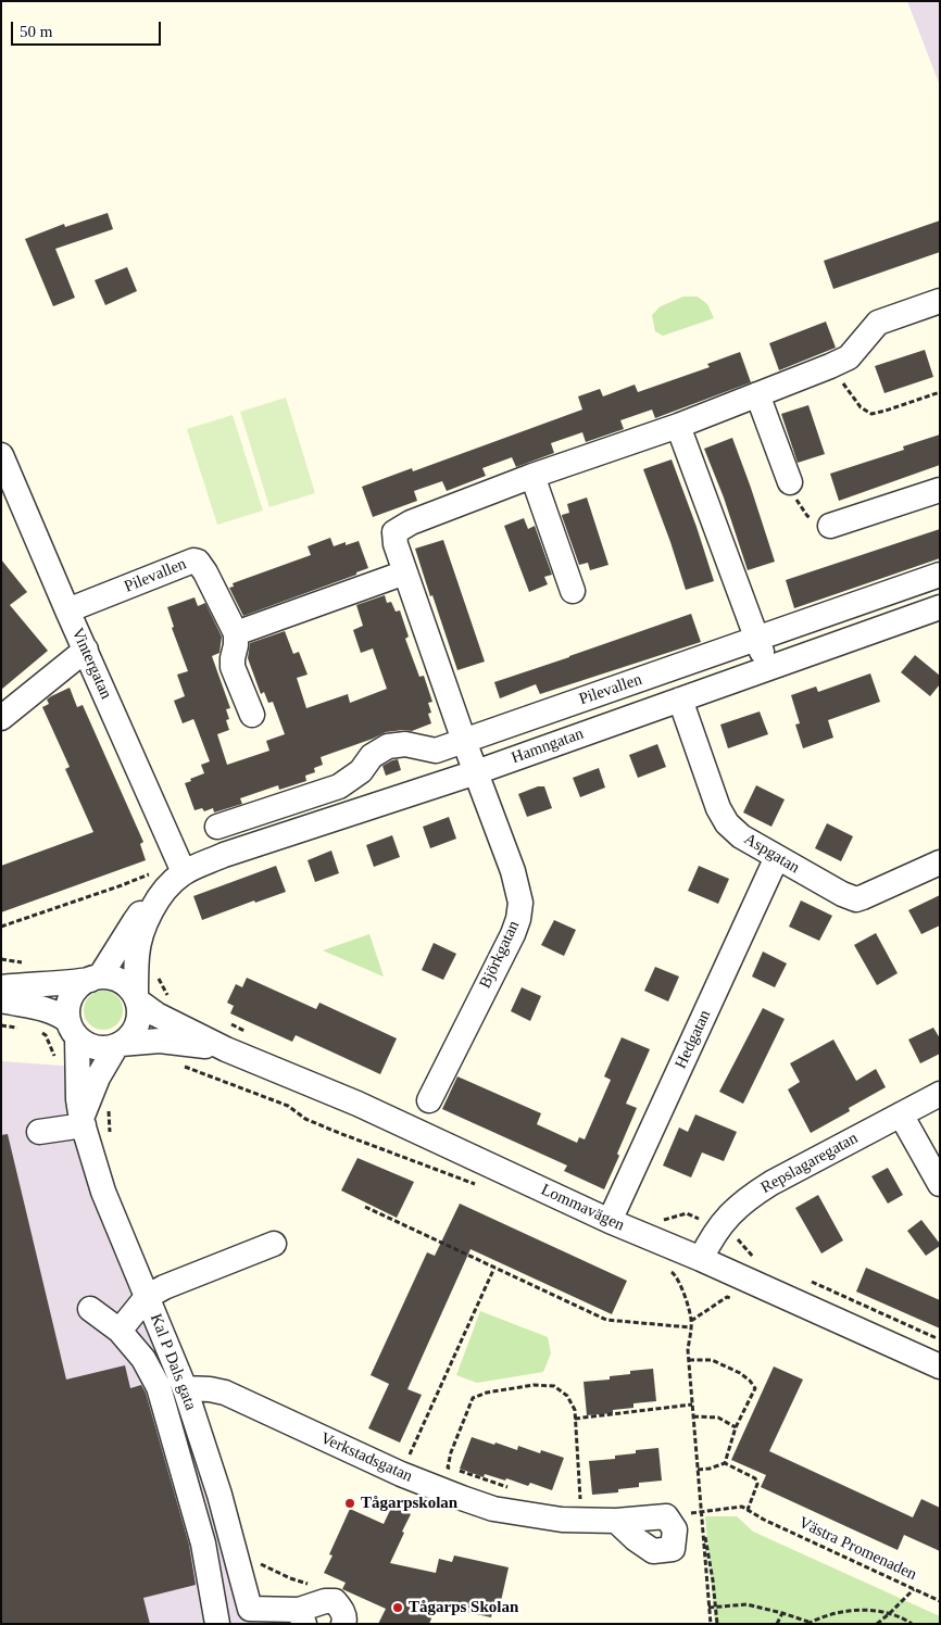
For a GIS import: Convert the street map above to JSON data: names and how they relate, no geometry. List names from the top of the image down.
{
  "streets": {
    "street": [
      "Pilevallen",
      "Vintergatan",
      "Hamngatan",
      "Aspgatan",
      "Björkgatan",
      "Hedgatan",
      "Repslagaregatan",
      "Lommavägen",
      "Kal P Dals gata",
      "Verkstadsgatan"
    ],
    "path": ["Västra Promenaden"]
  },
  "crossings": [
    ["Pilevallen", "Vintergatan"],
    ["Vintergatan", "Hamngatan"],
    ["Hamngatan", "Aspgatan"],
    ["Hamngatan", "Björkgatan"],
    ["Hamngatan", "Lommavägen"],
    ["Hamngatan", "Kal P Dals gata"],
    ["Aspgatan", "Hedgatan"],
    ["Hedgatan", "Lommavägen"],
    ["Repslagaregatan", "Lommavägen"],
    ["Lommavägen", "Kal P Dals gata"],
    ["Kal P Dals gata", "Verkstadsgatan"]
  ],
  "places": ["Tågarpskolan", "Tågarps Skolan"],
  "scale_bar": "50 m"
}
